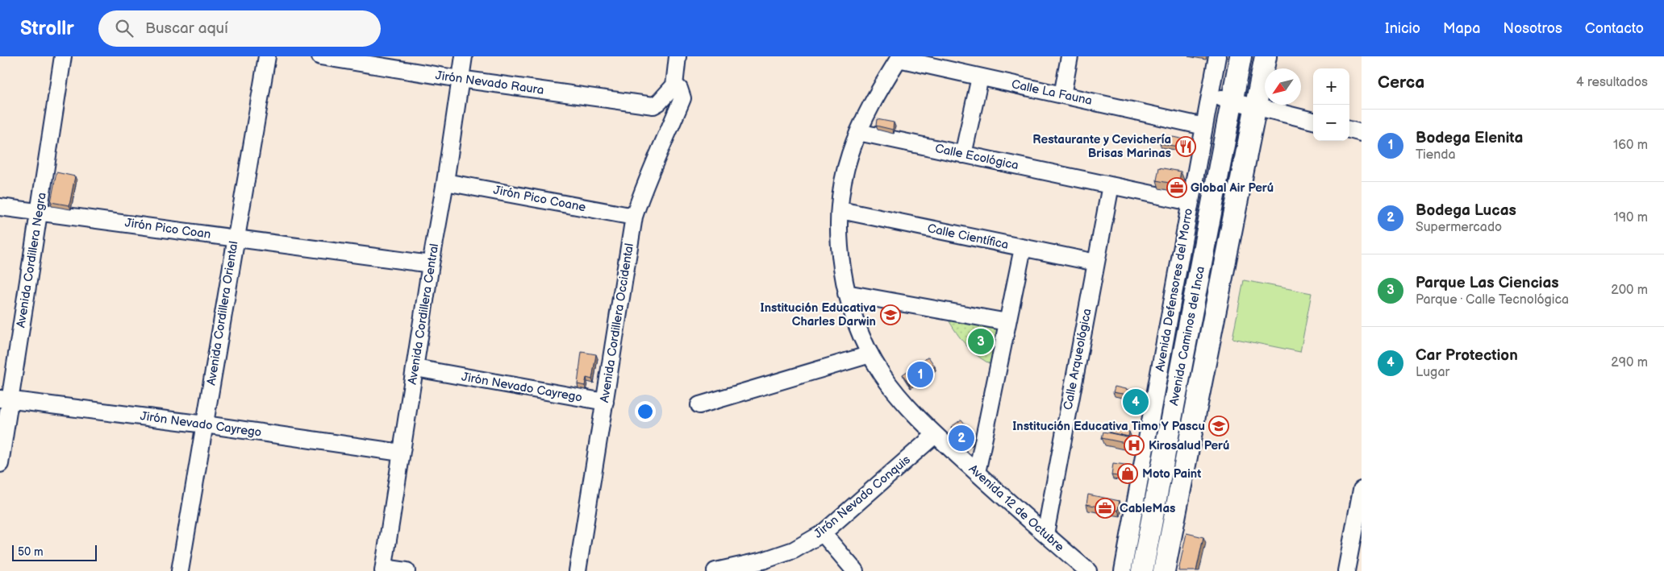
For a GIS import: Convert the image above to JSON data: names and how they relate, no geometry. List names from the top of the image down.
{
  "streets": {
    "main road": ["Avenida Caminos del Inca"],
    "street": [
      "Jirón Nevado Raura",
      "Calle La Fauna",
      "Calle Ecológica",
      "Jirón Pico Coane",
      "Jirón Pico Coan",
      "Calle Científica",
      "Avenida Cordillera Negra",
      "Avenida Defensores del Morro",
      "Avenida Cordillera Oriental",
      "Avenida Cordillera Central",
      "Avenida Cordillera Occidental",
      "Calle Arqueológica",
      "Jirón Nevado Cayrego",
      "Jirón Nevado Conquis",
      "Avenida 12 de Octubre"
    ]
  },
  "crossings": [
    ["Jirón Nevado Raura", "Avenida Cordillera Central"],
    ["Jirón Nevado Raura", "Avenida Cordillera Occidental"],
    ["Calle La Fauna", "Avenida Defensores del Morro"],
    ["Calle La Fauna", "Avenida 12 de Octubre"],
    ["Calle Ecológica", "Avenida Defensores del Morro"],
    ["Calle Ecológica", "Calle Arqueológica"],
    ["Calle Ecológica", "Avenida 12 de Octubre"],
    ["Jirón Pico Coane", "Avenida Cordillera Central"],
    ["Jirón Pico Coane", "Avenida Cordillera Occidental"],
    ["Jirón Pico Coan", "Avenida Cordillera Negra"],
    ["Jirón Pico Coan", "Avenida Cordillera Oriental"],
    ["Jirón Pico Coan", "Avenida Cordillera Central"],
    ["Calle Científica", "Calle Arqueológica"],
    ["Calle Científica", "Avenida 12 de Octubre"],
    ["Avenida Cordillera Negra", "Jirón Nevado Cayrego"],
    ["Avenida Cordillera Oriental", "Jirón Nevado Cayrego"],
    ["Avenida Cordillera Central", "Jirón Nevado Cayrego"],
    ["Avenida Cordillera Occidental", "Jirón Nevado Cayrego"],
    ["Calle Arqueológica", "Avenida 12 de Octubre"],
    ["Jirón Nevado Conquis", "Avenida 12 de Octubre"]
  ],
  "places": {
    "restaurant": ["Restaurante y Cevichería Brisas Marinas"],
    "office": ["Global Air Perú", "CableMas"],
    "school or university": ["Institución Educativa Charles Darwin", "Institución Educativa Timo Y Pascu"],
    "hospital": ["Kirosalud Perú"],
    "shop": ["Moto Paint"]
  },
  "scale_bar": "50 m",
  "north": "bottom left",
  "page": {
    "header": "Strollr",
    "search": "Buscar aquí",
    "nav": [
      "Inicio",
      "Mapa",
      "Nosotros",
      "Contacto"
    ],
    "heading": ["Cerca", "4 resultados"],
    "map_buttons": ["+", "−"],
    "list": [
      {
        "mark": "1",
        "name": "Bodega Elenita",
        "note": "Tienda",
        "value": "160 m"
      },
      {
        "mark": "2",
        "name": "Bodega Lucas",
        "note": "Supermercado",
        "value": "190 m"
      },
      {
        "mark": "3",
        "name": "Parque Las Ciencias",
        "note": "Parque · Calle Tecnológica",
        "value": "200 m"
      },
      {
        "mark": "4",
        "name": "Car Protection",
        "note": "Lugar",
        "value": "290 m"
      }
    ],
    "pins": [
      "3",
      "1",
      "4",
      "2"
    ],
    "scale": "50 m"
  }
}
